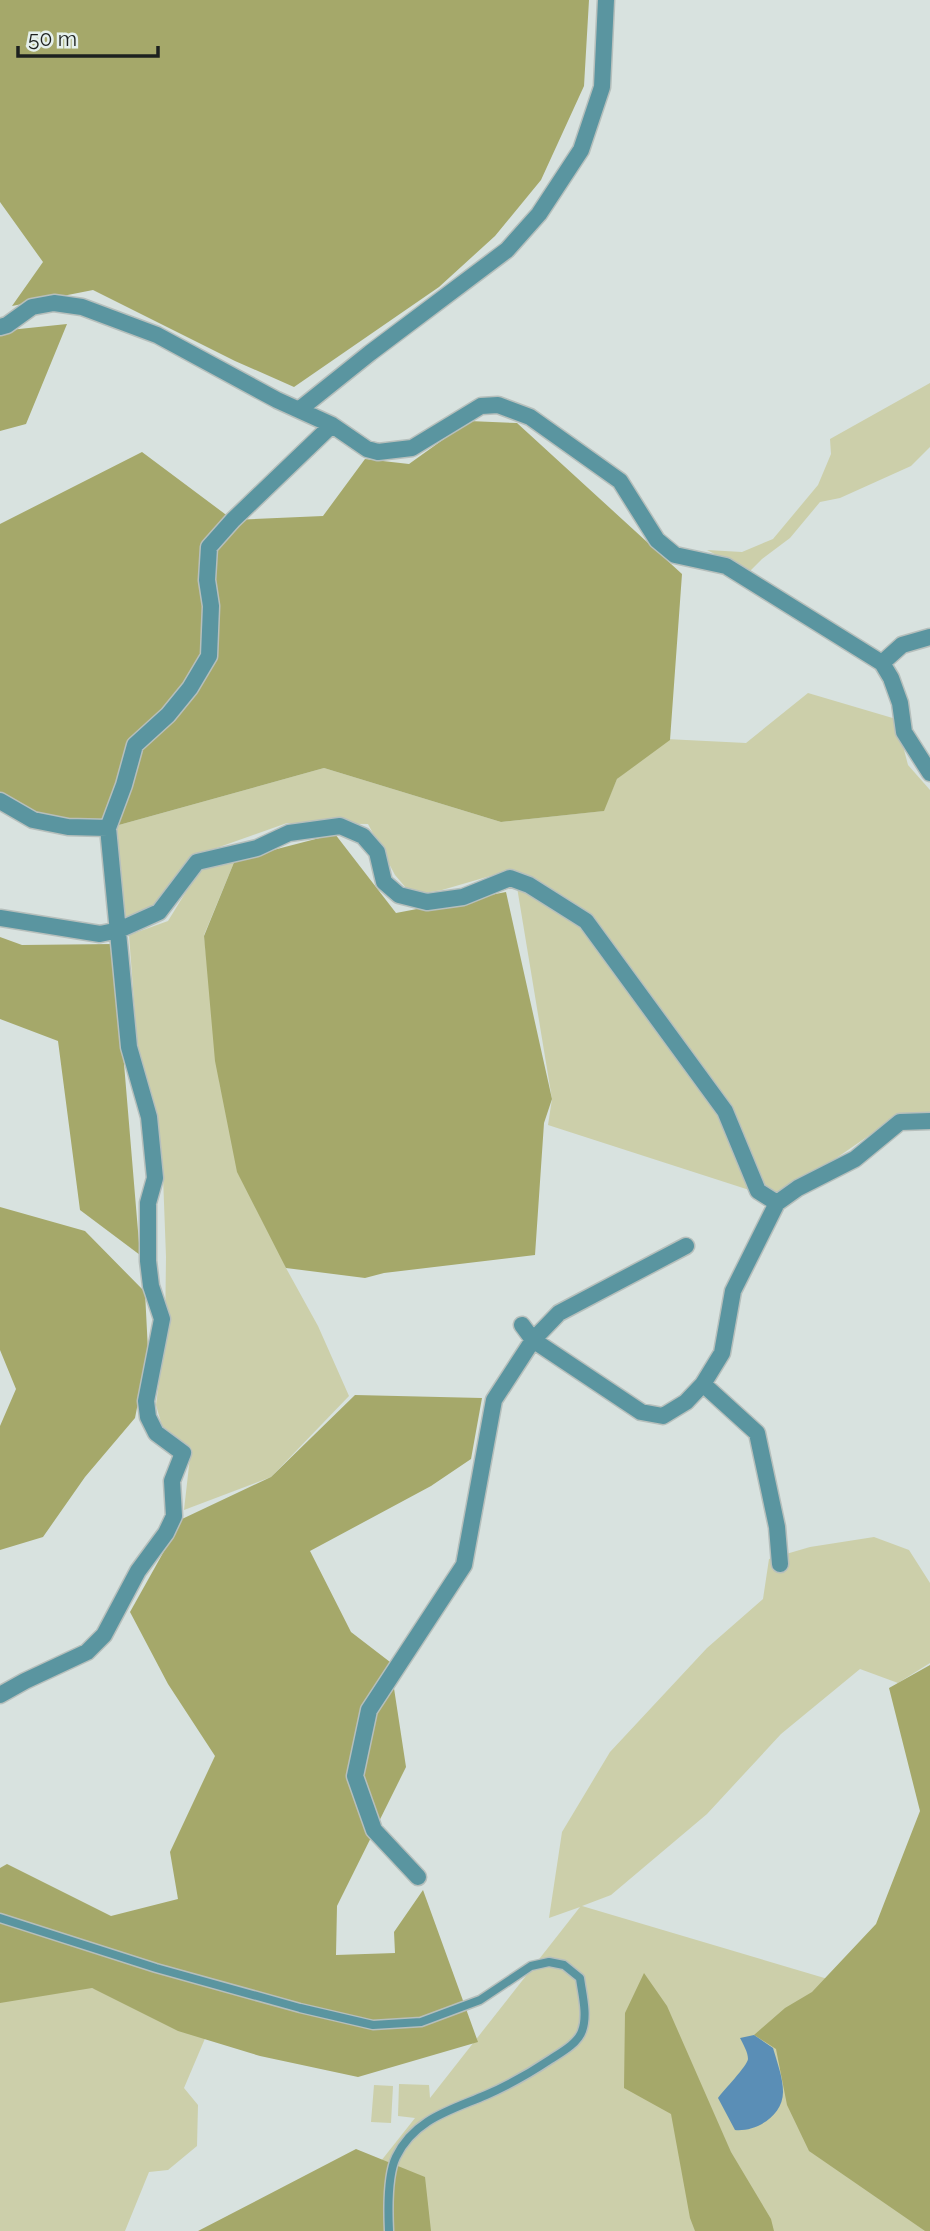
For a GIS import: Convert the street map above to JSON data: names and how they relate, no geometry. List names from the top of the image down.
{
  "scale_bar": "50 m"
}
